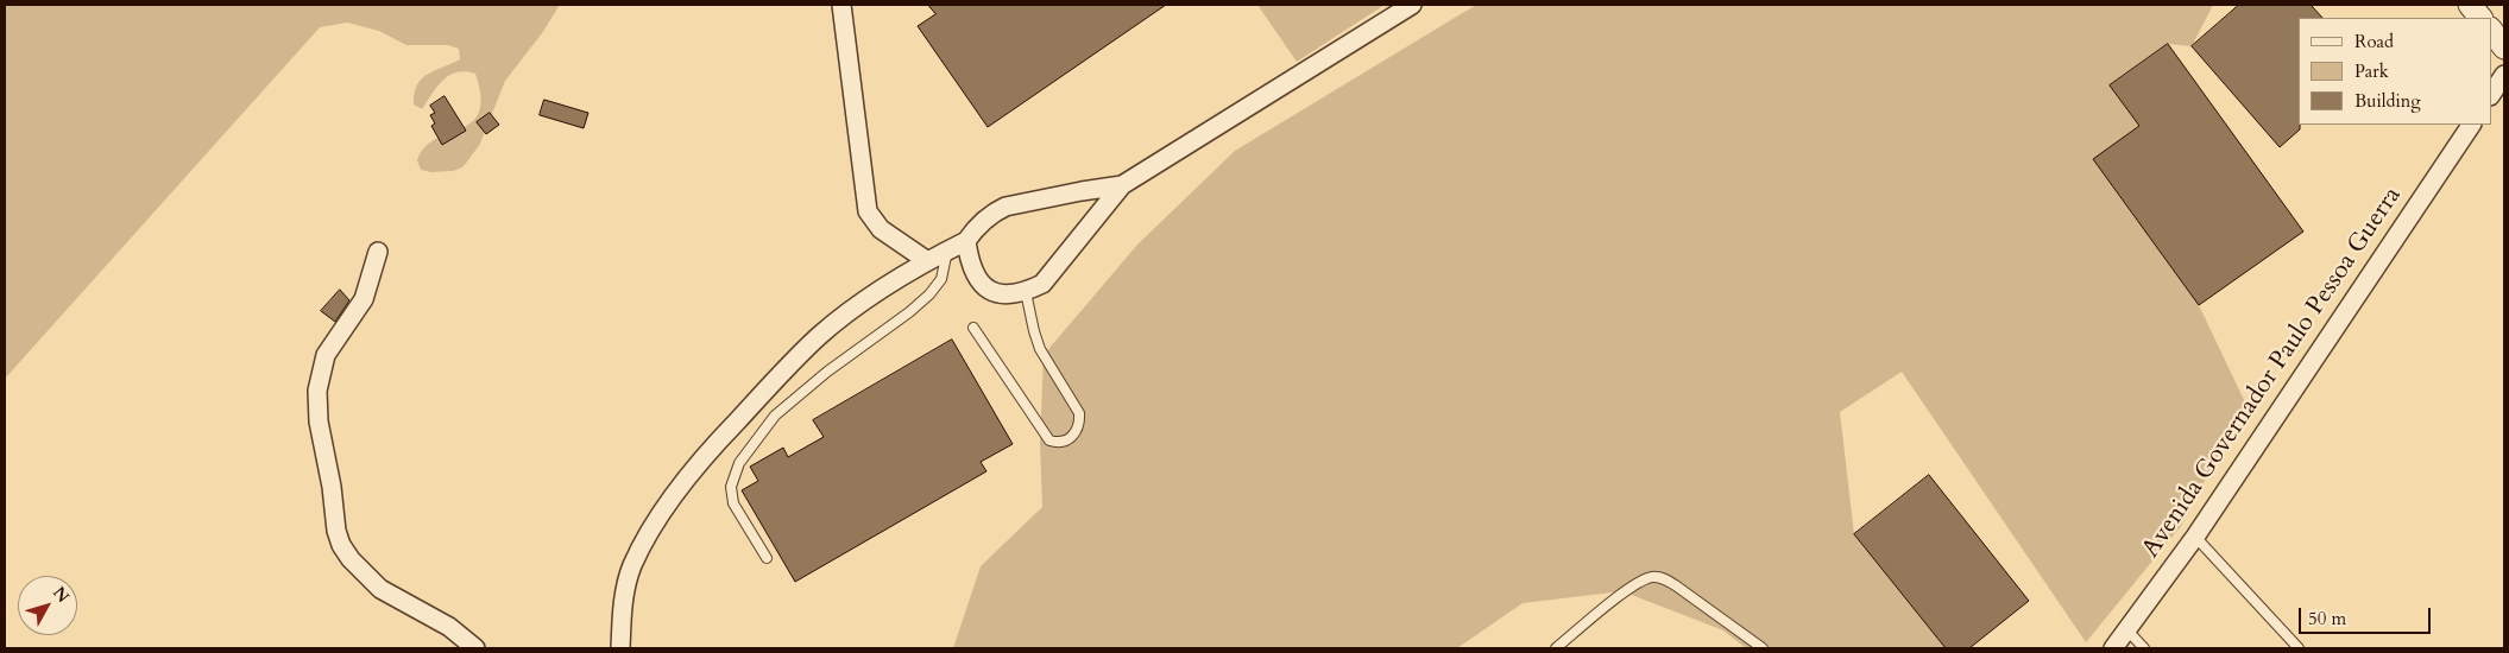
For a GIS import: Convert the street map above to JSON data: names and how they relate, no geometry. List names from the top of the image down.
{
  "streets": {
    "street": ["Avenida Governador Paulo Pessoa Guerra"]
  },
  "legend": ["Road", "Park", "Building"],
  "scale_bar": "50 m",
  "north": "top right"
}
